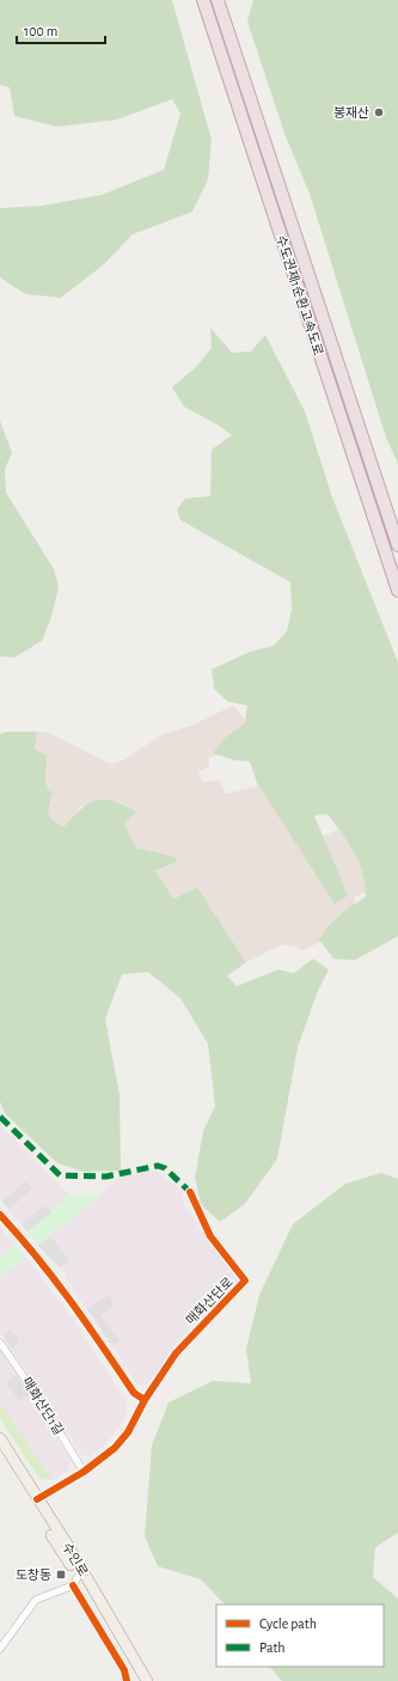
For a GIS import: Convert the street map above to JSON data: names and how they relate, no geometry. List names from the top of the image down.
{
  "streets": {
    "highway": ["수도권제1순환고속도로"],
    "main road": ["수인로"],
    "street": ["매화산단로", "매화산단1길"]
  },
  "crossings": [
    ["매화산단로", "매화산단1길"],
    ["매화산단로", "수인로"]
  ],
  "places": {
    "other": ["봉재산"],
    "transit": ["도창동"]
  },
  "legend": ["Cycle path", "Path"],
  "scale_bar": "100 m"
}
